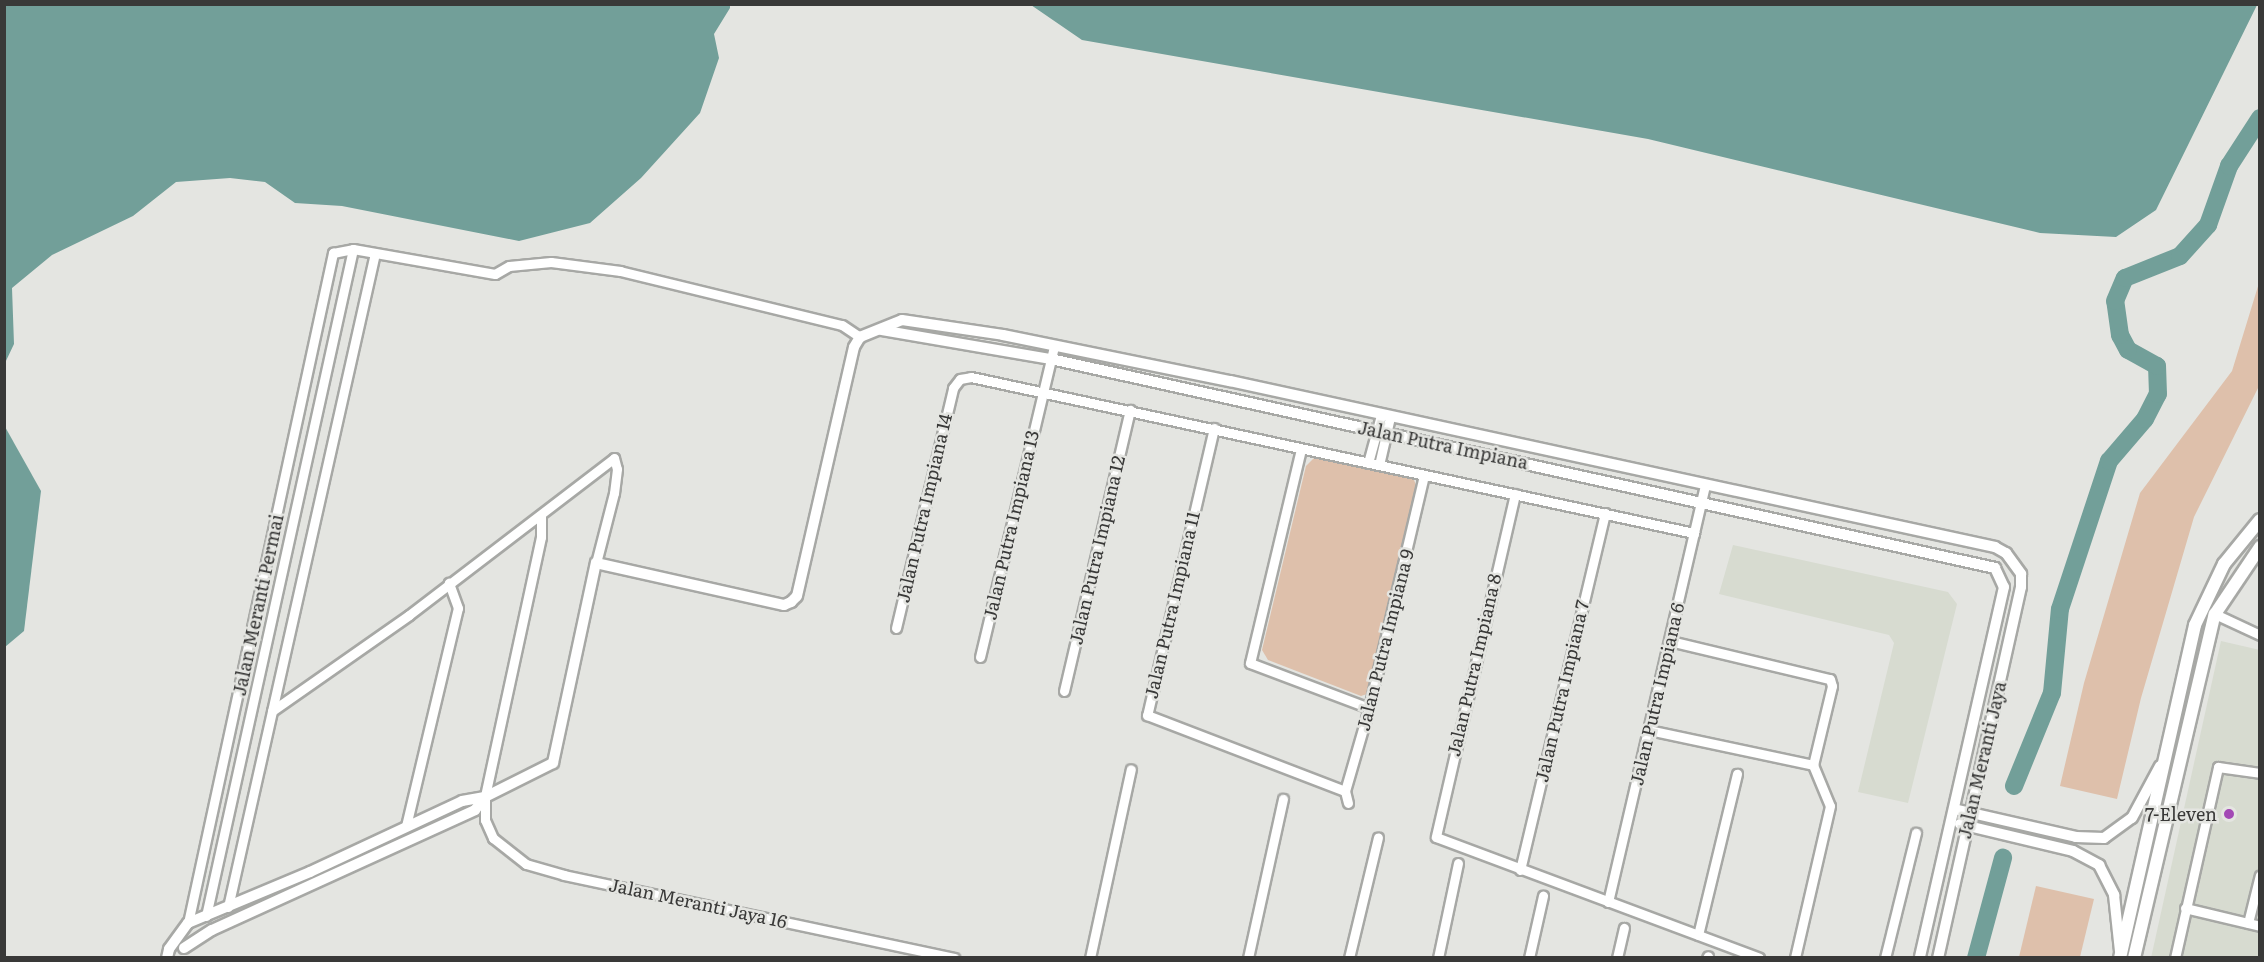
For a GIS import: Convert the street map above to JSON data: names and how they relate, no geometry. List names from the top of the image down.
{
  "streets": {
    "street": [
      "Jalan Putra Impiana",
      "Jalan Putra Impiana 14",
      "Jalan Putra Impiana 13",
      "Jalan Putra Impiana 12",
      "Jalan Meranti Permai",
      "Jalan Putra Impiana 11",
      "Jalan Putra Impiana 9",
      "Jalan Putra Impiana 8",
      "Jalan Putra Impiana 7",
      "Jalan Putra Impiana 6",
      "Jalan Meranti Jaya",
      "Jalan Meranti Jaya 16"
    ]
  },
  "crossings": [
    ["Jalan Putra Impiana", "Jalan Putra Impiana 13"],
    ["Jalan Putra Impiana", "Jalan Putra Impiana 6"],
    ["Jalan Putra Impiana", "Jalan Meranti Jaya"],
    ["Jalan Putra Impiana 14", "Jalan Putra Impiana 13"],
    ["Jalan Putra Impiana 11", "Jalan Putra Impiana 9"],
    ["Jalan Putra Impiana 8", "Jalan Putra Impiana 7"]
  ],
  "places": ["7-Eleven"]
}
